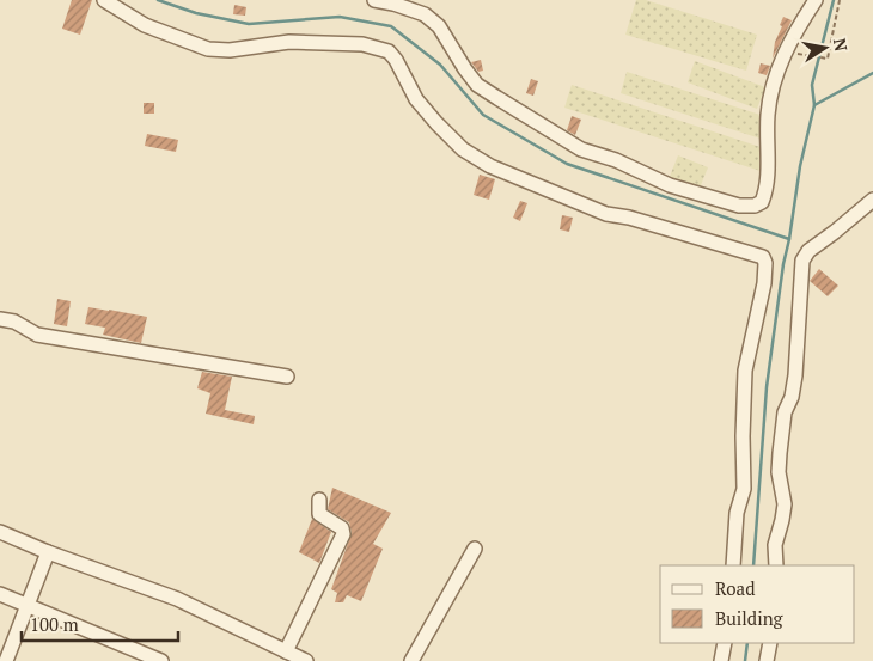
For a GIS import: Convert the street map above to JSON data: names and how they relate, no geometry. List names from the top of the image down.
{
  "legend": ["Road", "Building"],
  "scale_bar": "100 m",
  "north": "right"
}
